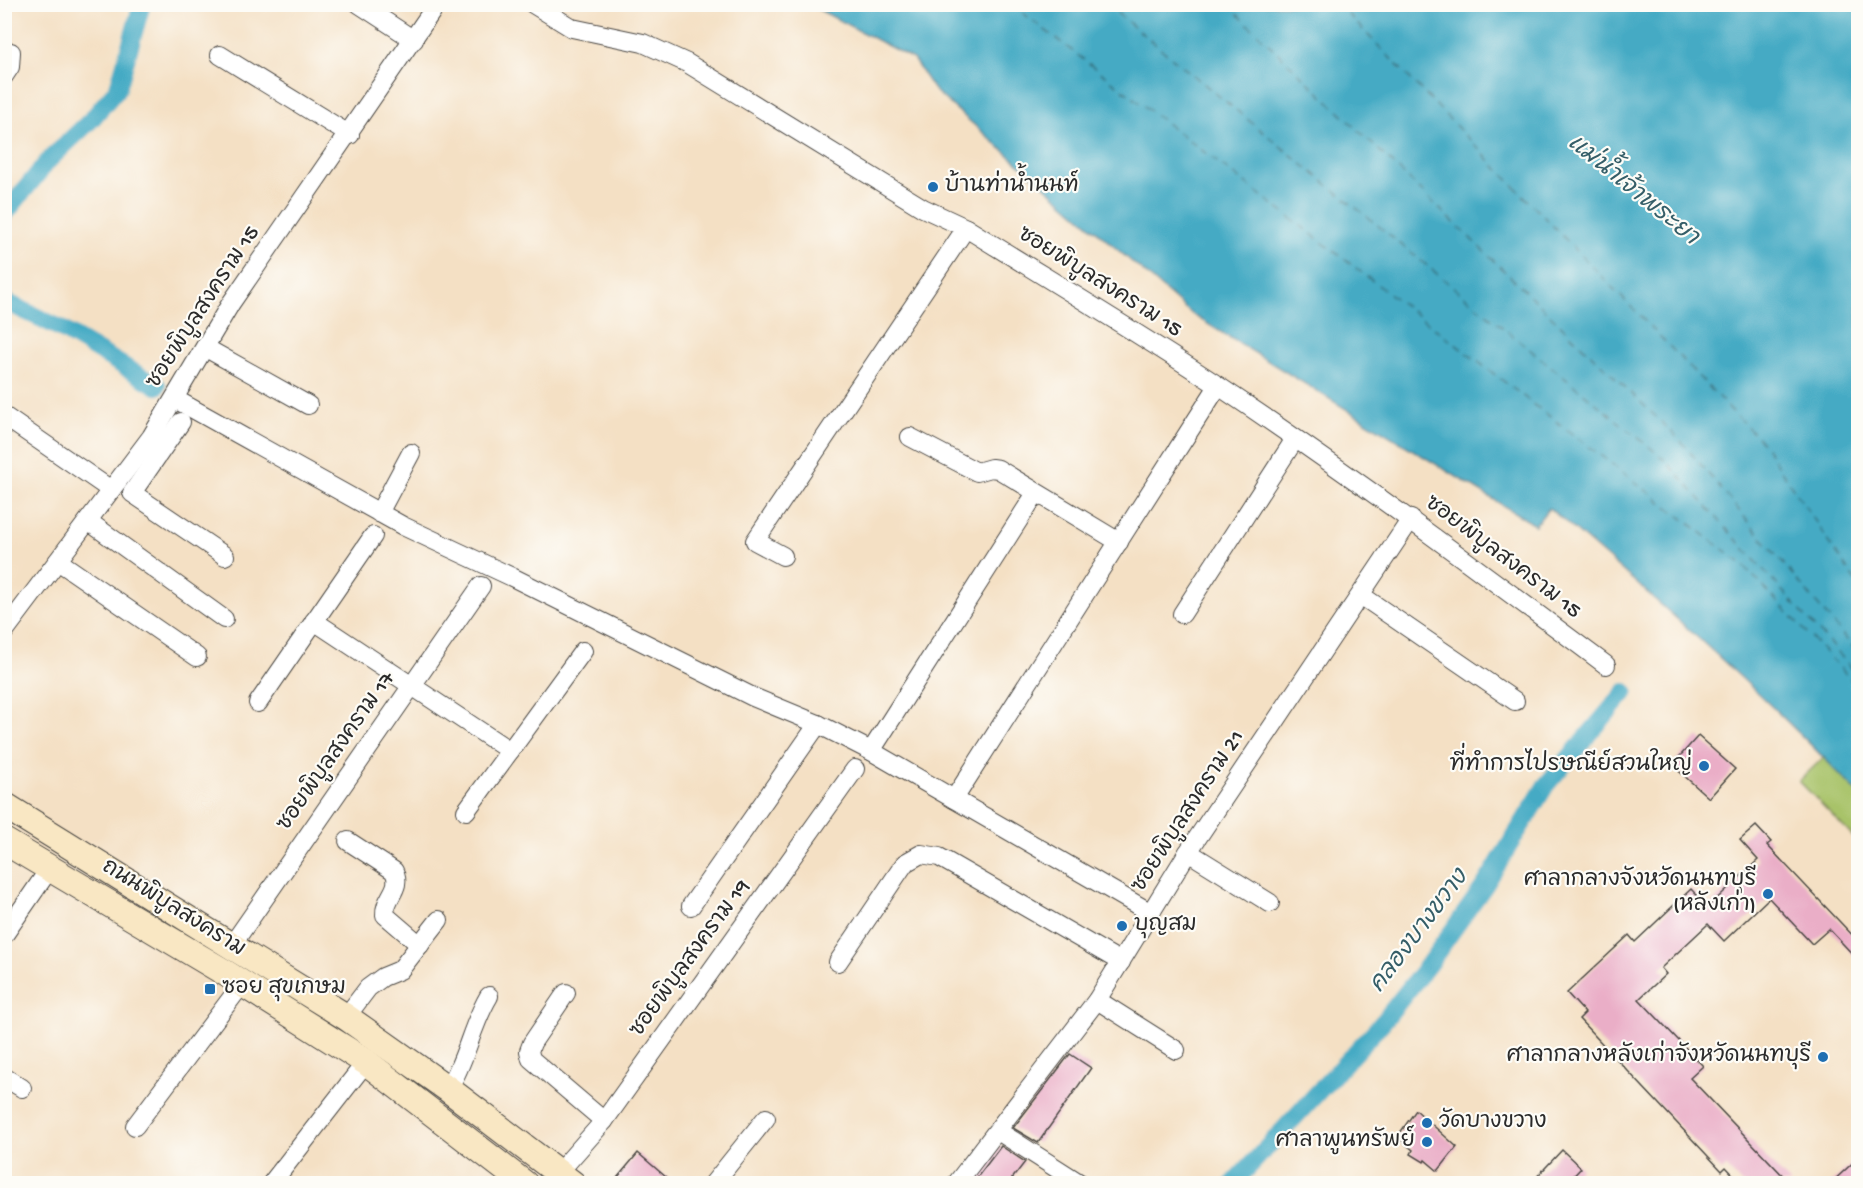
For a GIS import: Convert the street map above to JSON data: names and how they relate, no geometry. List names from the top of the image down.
{
  "streets": {
    "main road": ["ถนนพิบูลสงคราม"],
    "street": [
      "ซอยพิบูลสงคราม 15",
      "ซอยพิบูลสงคราม 17",
      "ซอยพิบูลสงคราม 21",
      "ซอยพิบูลสงคราม 19"
    ]
  },
  "crossings": [
    ["ซอยพิบูลสงคราม 15", "ซอยพิบูลสงคราม 21"],
    ["ซอยพิบูลสงคราม 17", "ถนนพิบูลสงคราม"],
    ["ถนนพิบูลสงคราม", "ซอยพิบูลสงคราม 19"]
  ],
  "water": ["แม่น้ำเจ้าพระยา", "คลองบางขวาง"],
  "places": {
    "other": [
      "บ้านท่าน้ำนนท์",
      "ที่ทำการไปรษณีย์สวนใหญ่",
      "ศาลากลางจังหวัดนนทบุรี (หลังเก่า)",
      "บุญสม",
      "ศาลากลางหลังเก่าจังหวัดนนทบุรี",
      "วัดบางขวาง",
      "ศาลาพูนทรัพย์"
    ],
    "transit": ["ซอย สุขเกษม"]
  }
}
